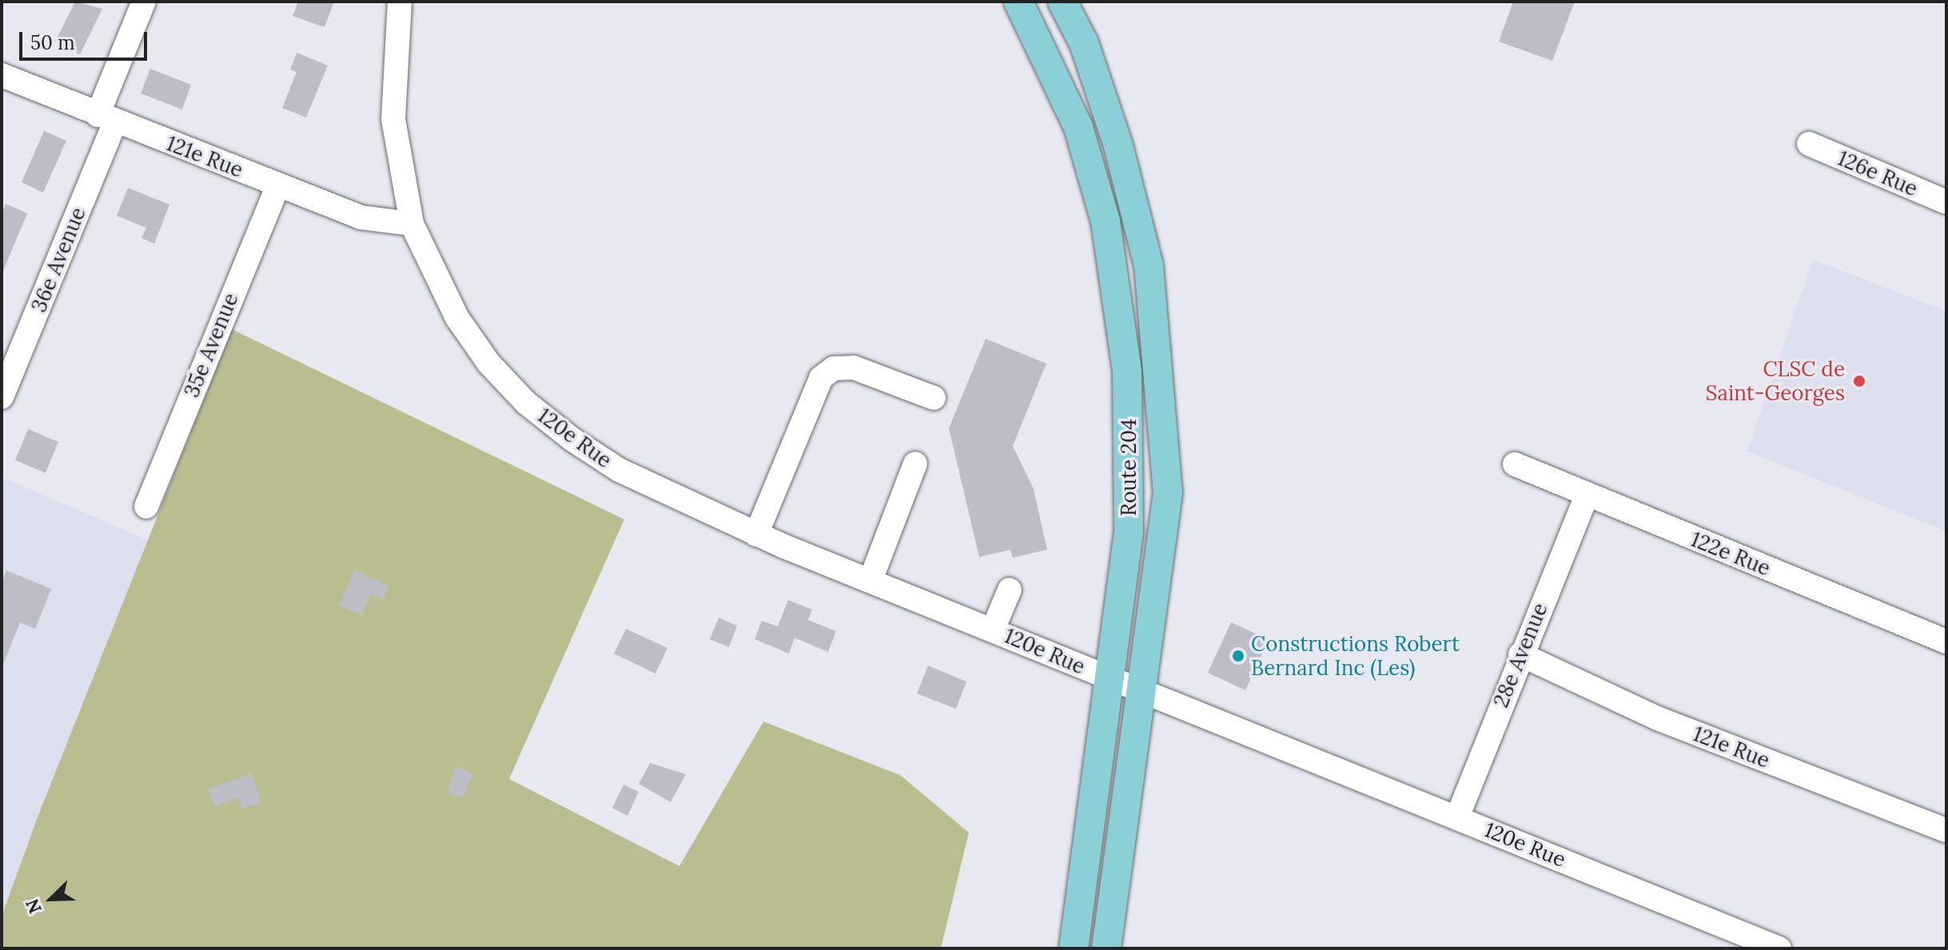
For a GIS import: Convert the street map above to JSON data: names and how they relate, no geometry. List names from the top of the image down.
{
  "streets": {
    "main road": ["Route 204"],
    "street": [
      "121e Rue",
      "126e Rue",
      "36e Avenue",
      "35e Avenue",
      "120e Rue",
      "122e Rue",
      "28e Avenue"
    ]
  },
  "crossings": [
    ["121e Rue", "36e Avenue"],
    ["121e Rue", "35e Avenue"],
    ["121e Rue", "120e Rue"],
    ["121e Rue", "28e Avenue"],
    ["120e Rue", "Route 204"],
    ["120e Rue", "28e Avenue"],
    ["122e Rue", "28e Avenue"]
  ],
  "places": ["CLSC de Saint-Georges", "Constructions Robert Bernard Inc (Les)"],
  "scale_bar": "50 m",
  "north": "bottom left"
}
